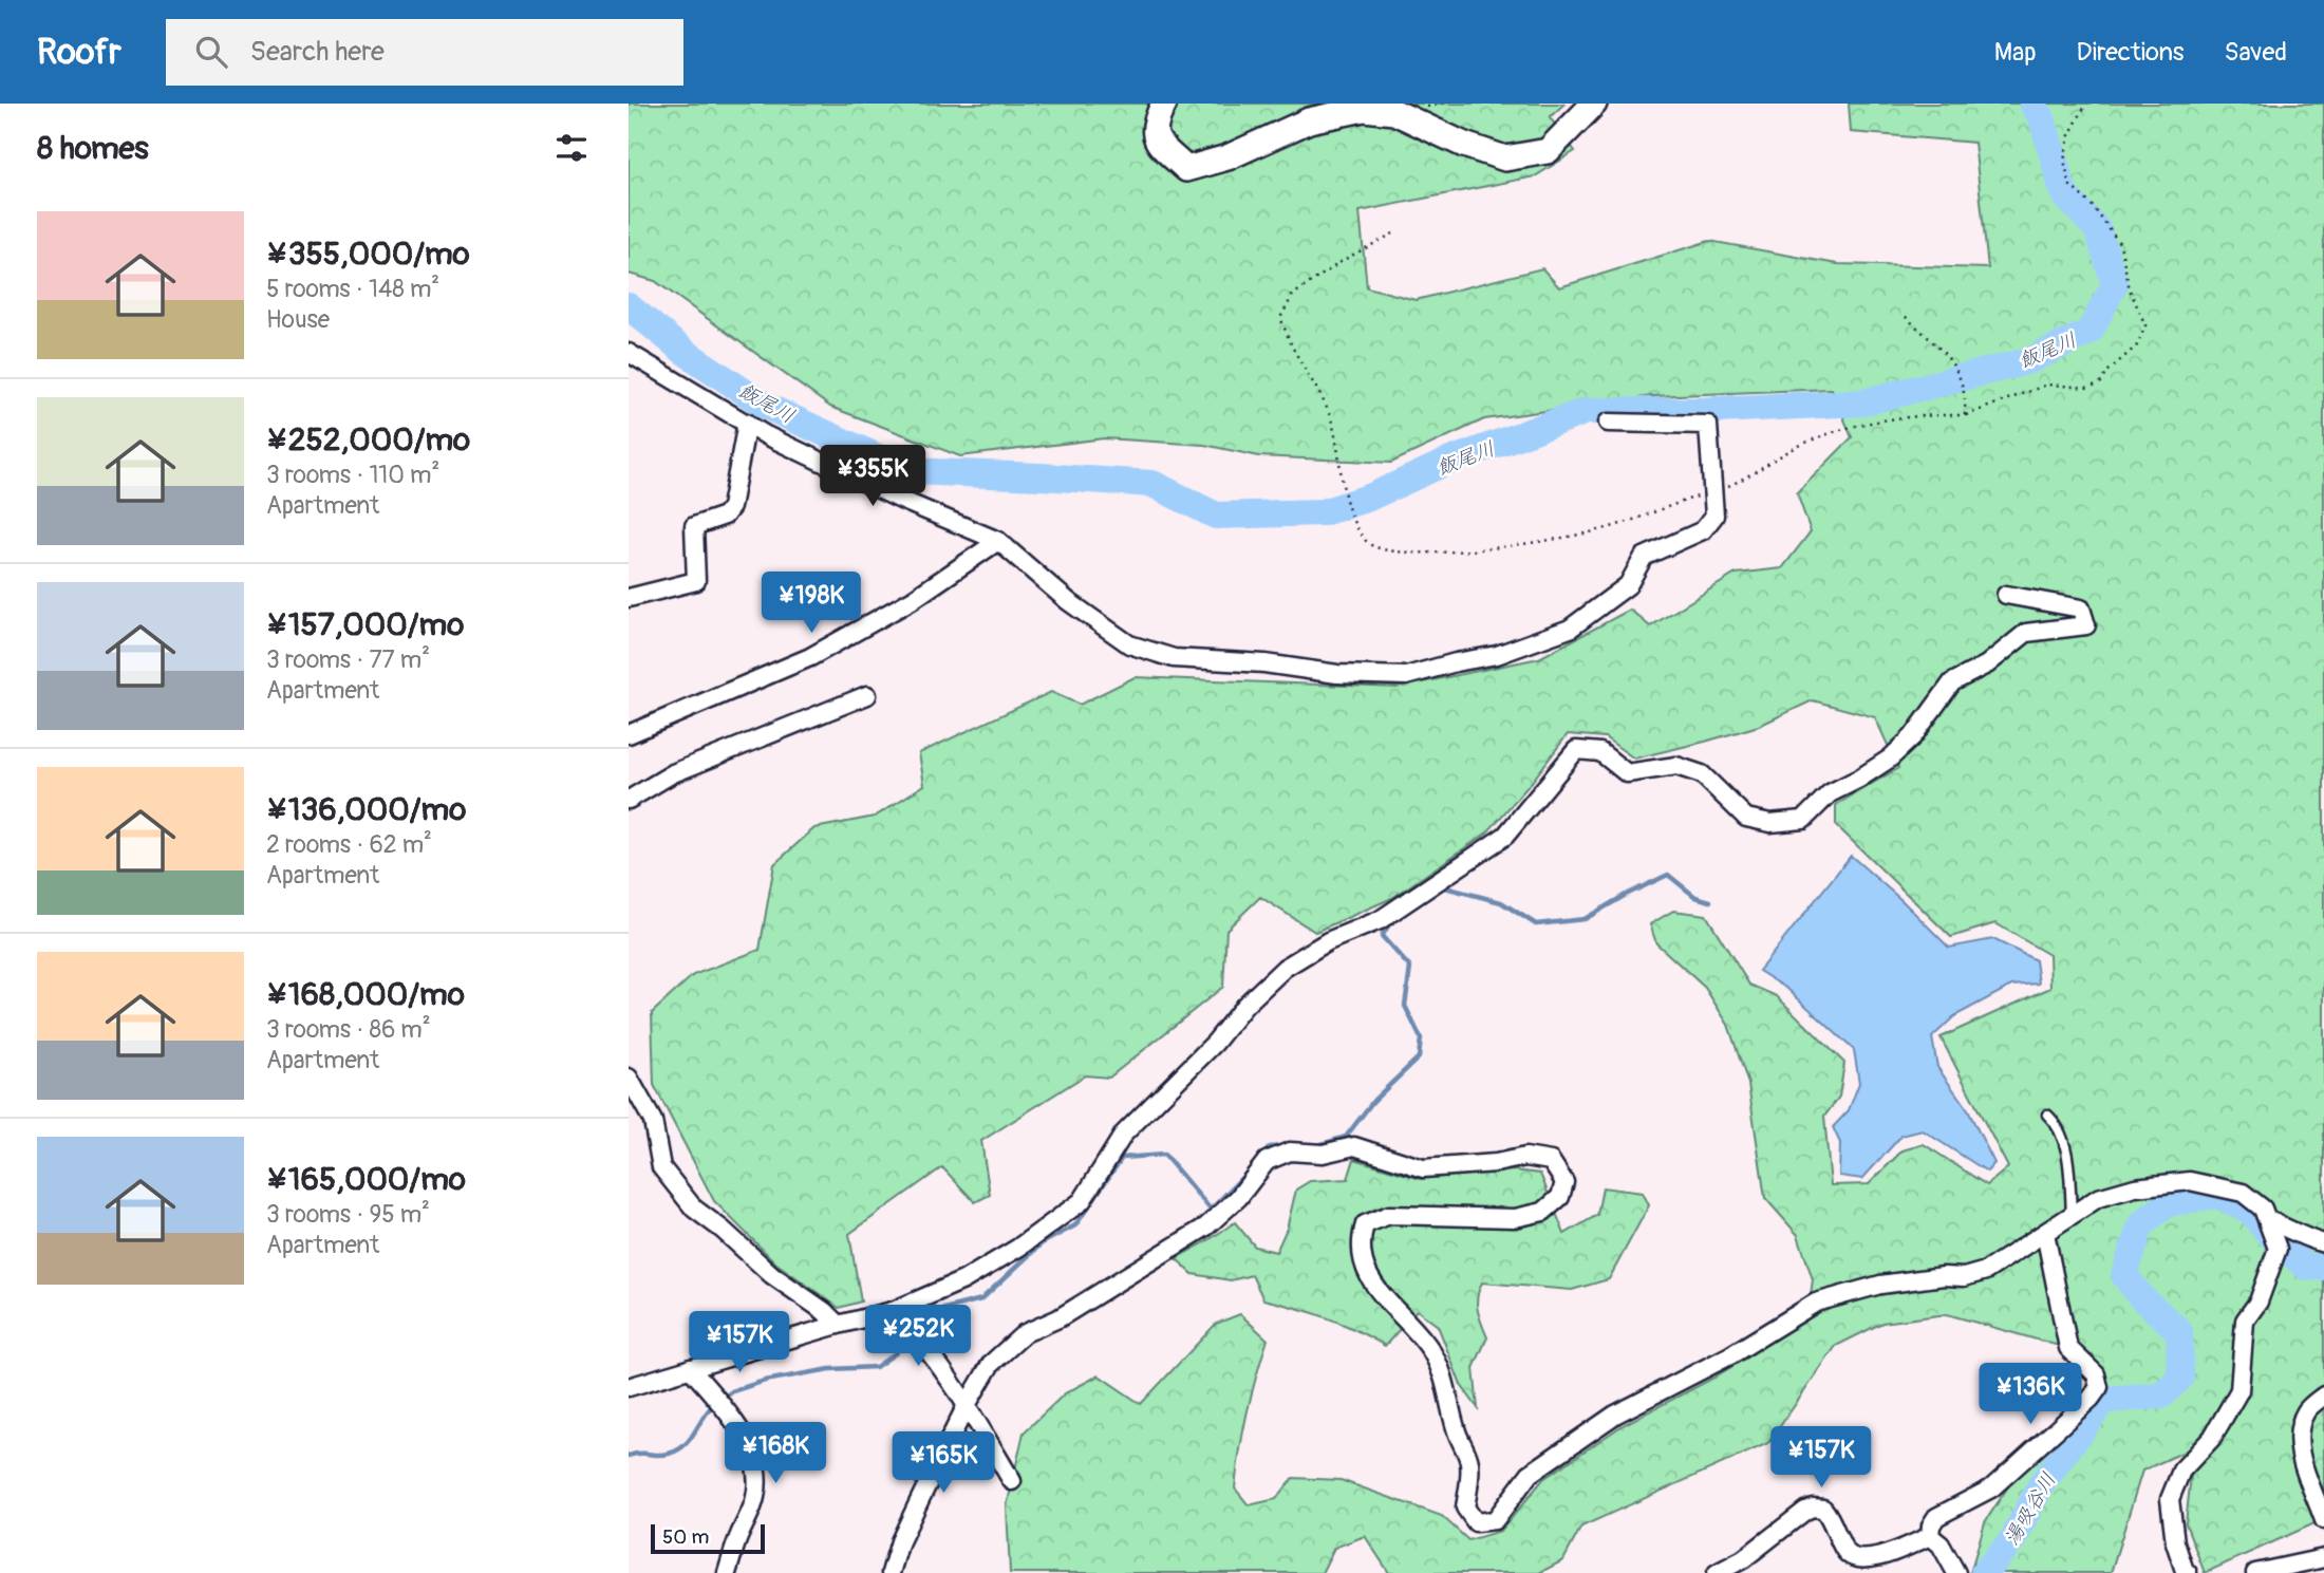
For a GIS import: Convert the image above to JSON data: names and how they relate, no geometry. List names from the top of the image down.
{
  "water": ["飯尾川", "湯吸谷川"],
  "scale_bar": "50 m",
  "page": {
    "header": "Roofr",
    "search": "Search here",
    "nav": ["Map", "Directions", "Saved"],
    "heading": "8 homes",
    "list": [
      {
        "name": "¥355,000/mo",
        "note": "5 rooms · 148 m² · House"
      },
      {
        "name": "¥252,000/mo",
        "note": "3 rooms · 110 m² · Apartment"
      },
      {
        "name": "¥157,000/mo",
        "note": "3 rooms · 77 m² · Apartment"
      },
      {
        "name": "¥136,000/mo",
        "note": "2 rooms · 62 m² · Apartment"
      },
      {
        "name": "¥168,000/mo",
        "note": "3 rooms · 86 m² · Apartment"
      },
      {
        "name": "¥165,000/mo",
        "note": "3 rooms · 95 m² · Apartment"
      }
    ],
    "price": [
      "¥355K",
      "¥198K",
      "¥252K",
      "¥157K",
      "¥136K",
      "¥168K",
      "¥157K",
      "¥165K"
    ],
    "scale": "50 m"
  }
}
